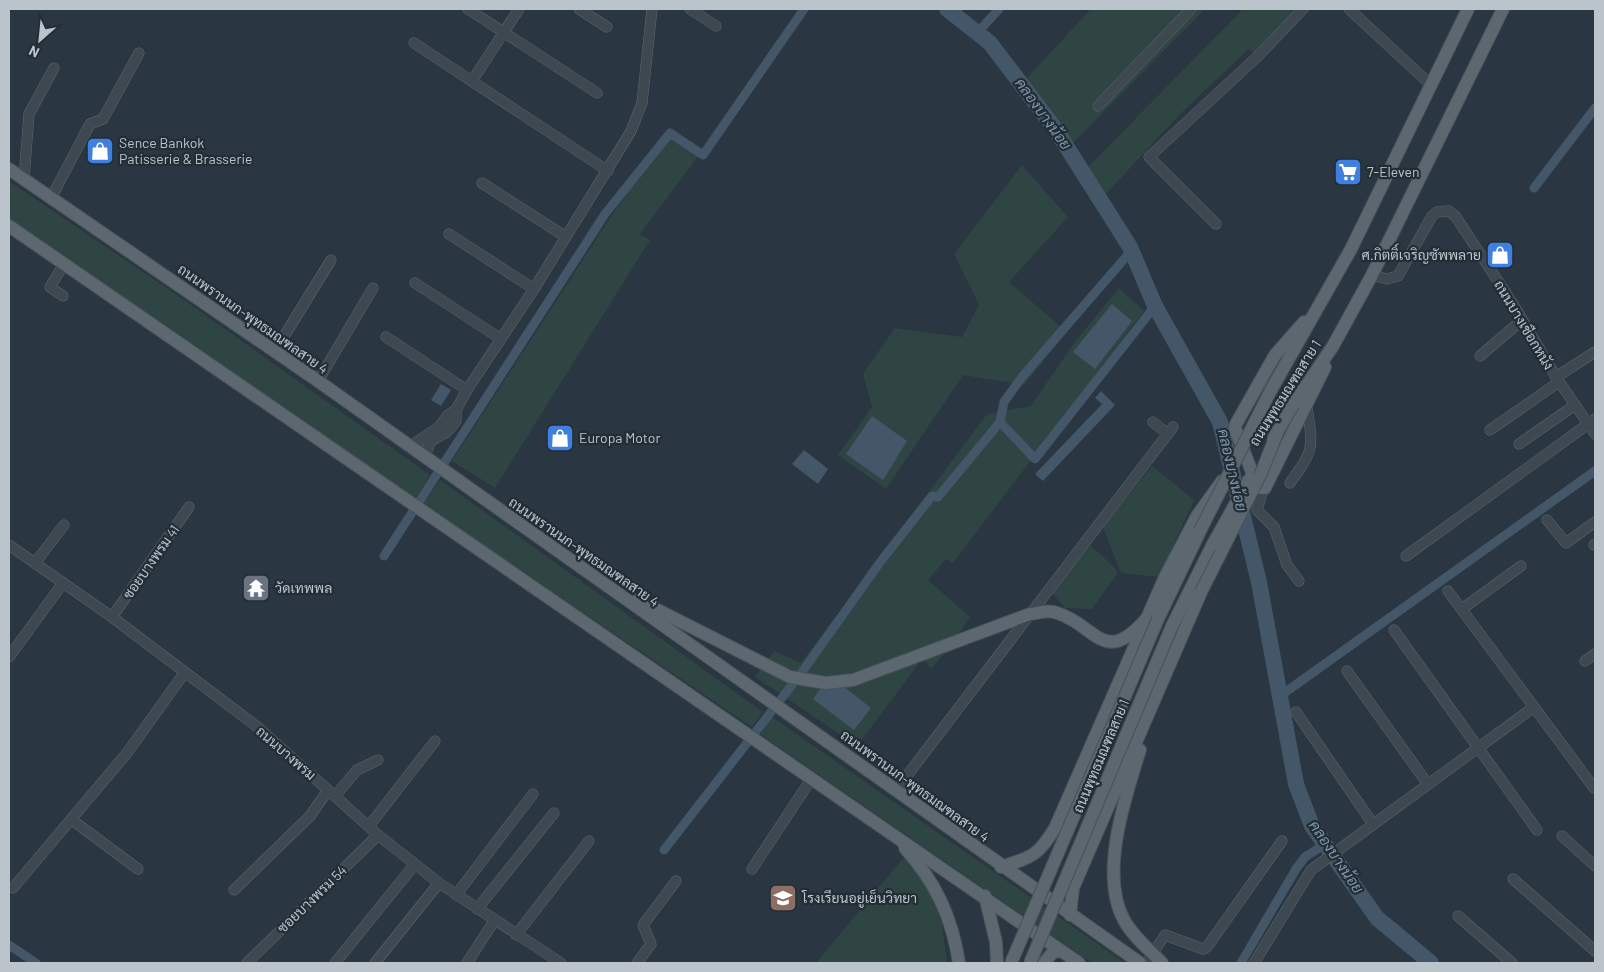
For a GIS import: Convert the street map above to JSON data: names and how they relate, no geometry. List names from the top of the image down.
{
  "streets": {
    "main road": ["ถนนพรานนก-พุทธมณฑลสาย 4", "ถนนพุทธมณฑลสาย 1"],
    "street": [
      "ถนนบางเชือกหนัง",
      "ซอยบางพรม 41",
      "ถนนบางพรม",
      "ซอยบางพรม 54"
    ]
  },
  "crossings": [
    ["ถนนบางเชือกหนัง", "ถนนพุทธมณฑลสาย 1"],
    ["ซอยบางพรม 41", "ถนนบางพรม"],
    ["ถนนบางพรม", "ซอยบางพรม 54"]
  ],
  "water": ["คลองบางน้อย"],
  "places": {
    "shop": ["Sence Bankok Patisserie & Brasserie", "ศ.กิตติ์เจริญซัพพลาย", "Europa Motor"],
    "supermarket": ["7-Eleven"],
    "temple": ["วัดเทพพล"],
    "school or university": ["โรงเรียนอยู่เย็นวิทยา"]
  },
  "north": "bottom left"
}
